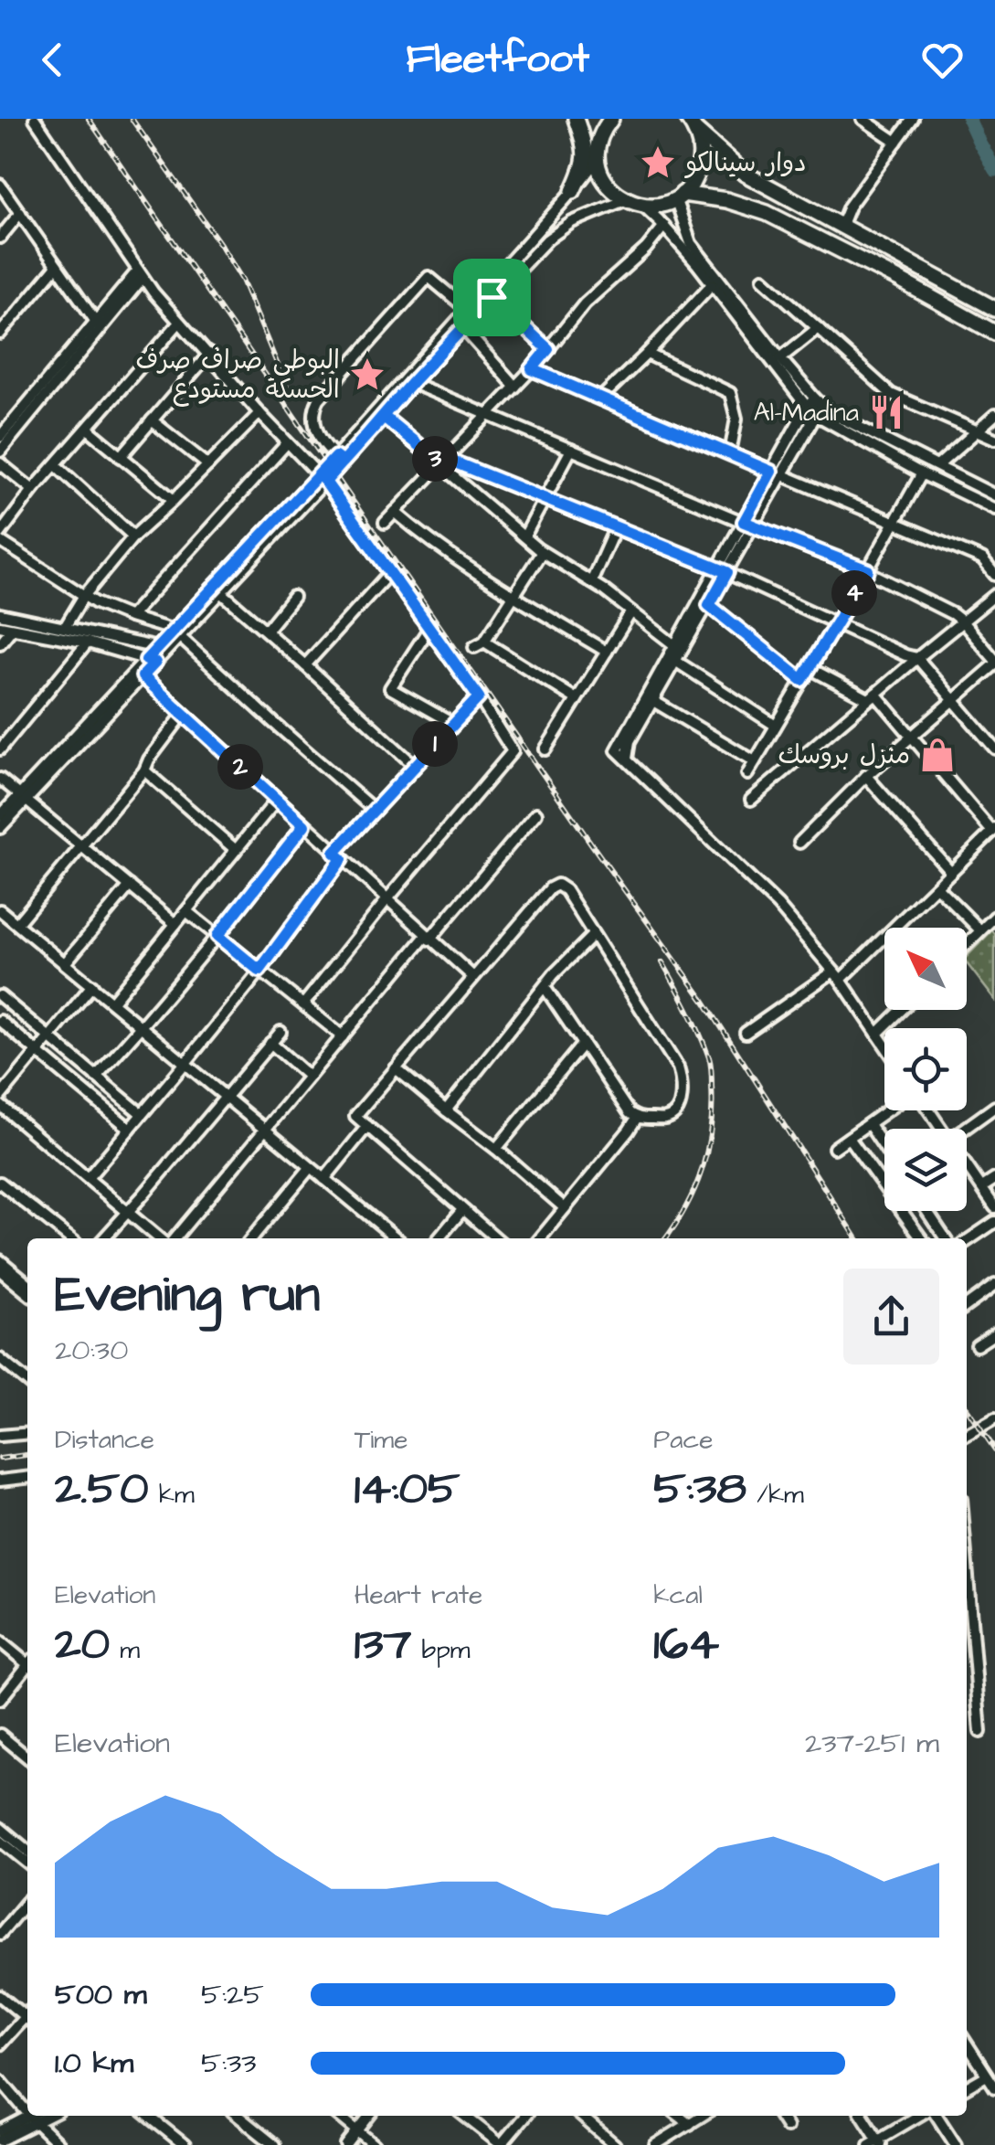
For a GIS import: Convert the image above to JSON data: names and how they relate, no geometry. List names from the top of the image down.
{
  "places": {
    "place": ["دوار سينالكو", "البوطي صراف صرف الحسكة مستودع"],
    "restaurant": ["Al-Madina"],
    "shop": ["منزل بروسك"]
  },
  "north": "top left",
  "page": {
    "header": "Fleetfoot",
    "pins": [
      "3",
      "4",
      "1",
      "2"
    ],
    "heading": ["Evening run", "20:30"],
    "stats": [
      ["Distance", "2.50 km"],
      ["Time", "14:05"],
      ["Pace", "5:38 /km"],
      ["Elevation", "20 m"],
      ["Heart rate", "137 bpm"],
      ["kcal", "164"]
    ],
    "chart": ["Elevation", "237–251 m"],
    "list": [
      {
        "name": "500 m",
        "note": "5:25"
      },
      {
        "name": "1.0 km",
        "note": "5:33"
      }
    ]
  }
}
